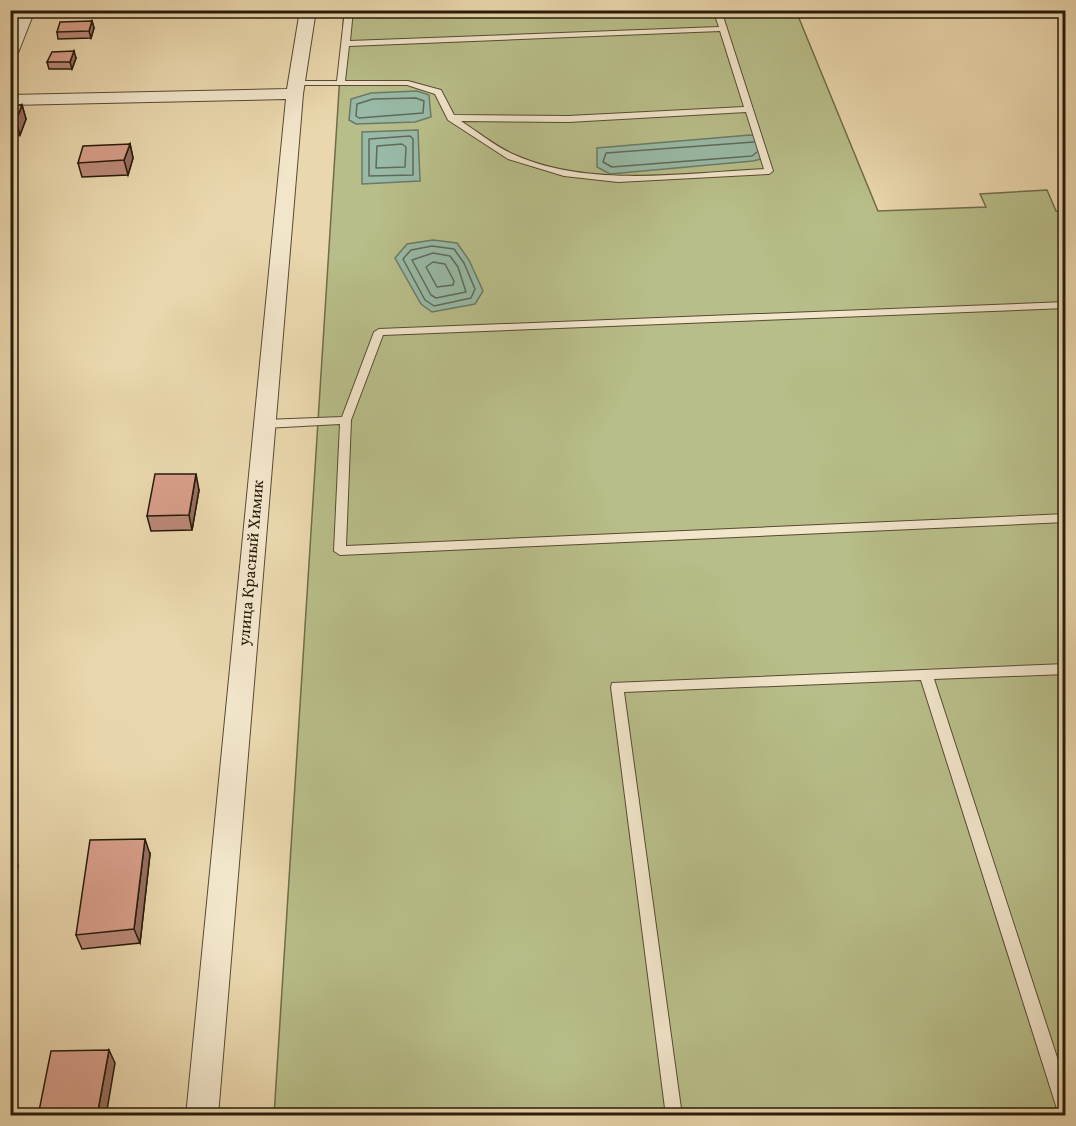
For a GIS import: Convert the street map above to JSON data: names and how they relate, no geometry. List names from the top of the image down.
{
  "streets": {
    "street": ["улица Красный Химик"]
  }
}
